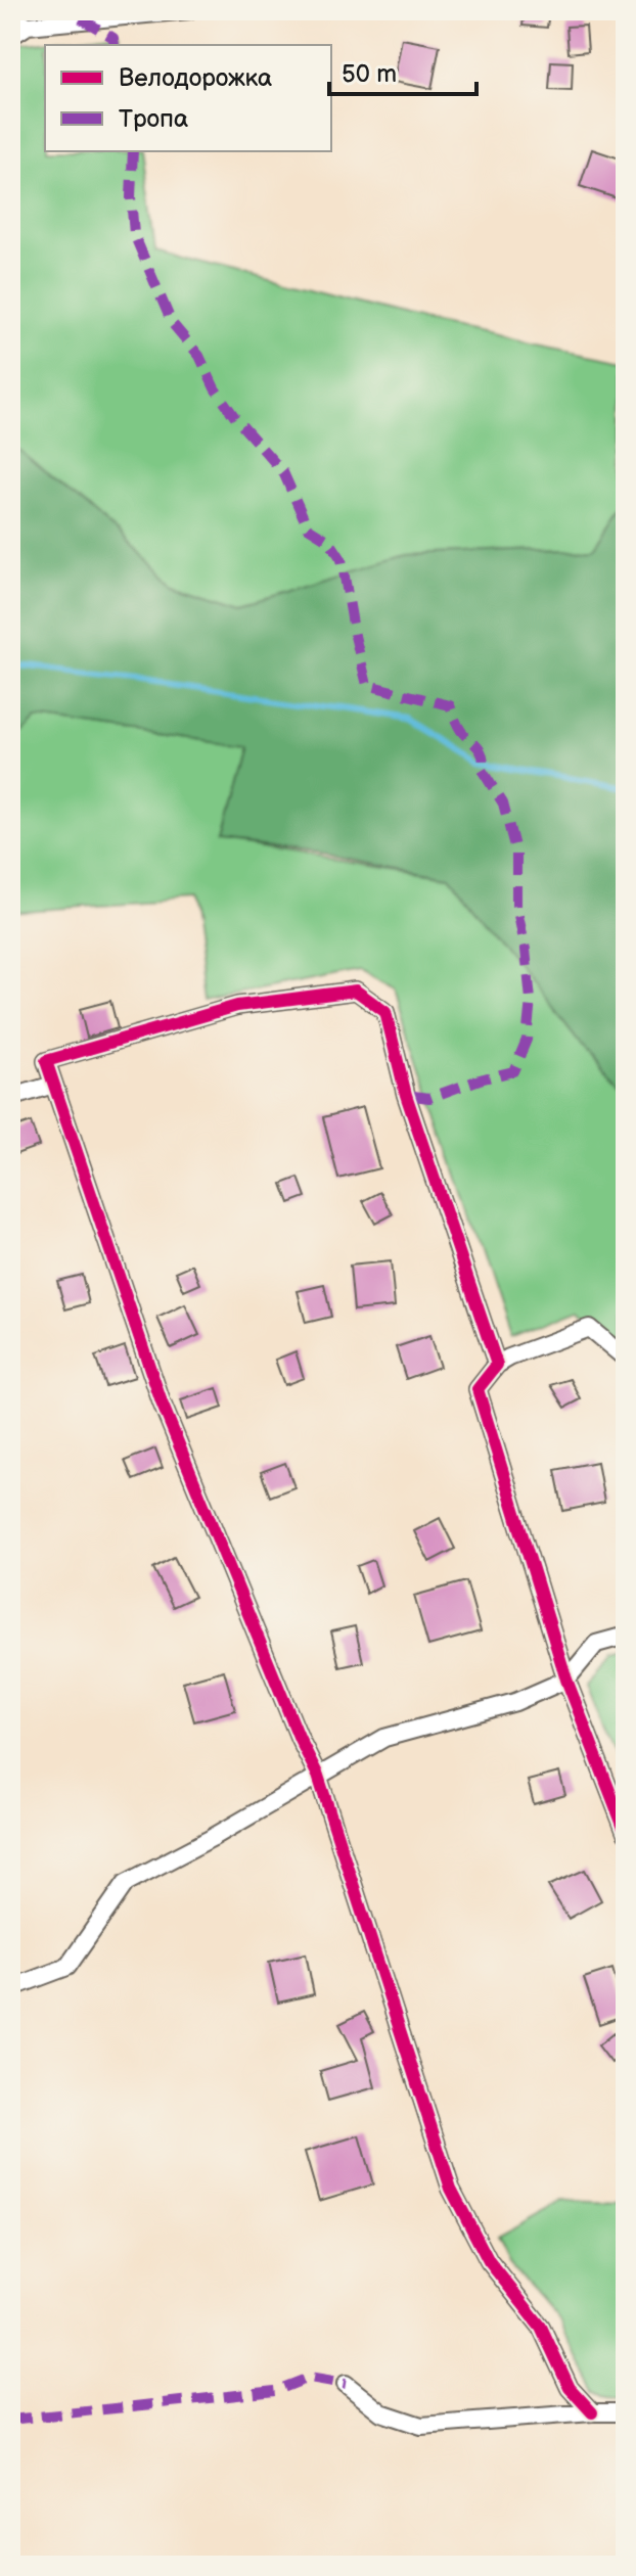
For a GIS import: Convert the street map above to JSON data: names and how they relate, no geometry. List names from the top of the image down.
{
  "legend": ["Велодорожка", "Тропа"],
  "scale_bar": "50 m"
}
